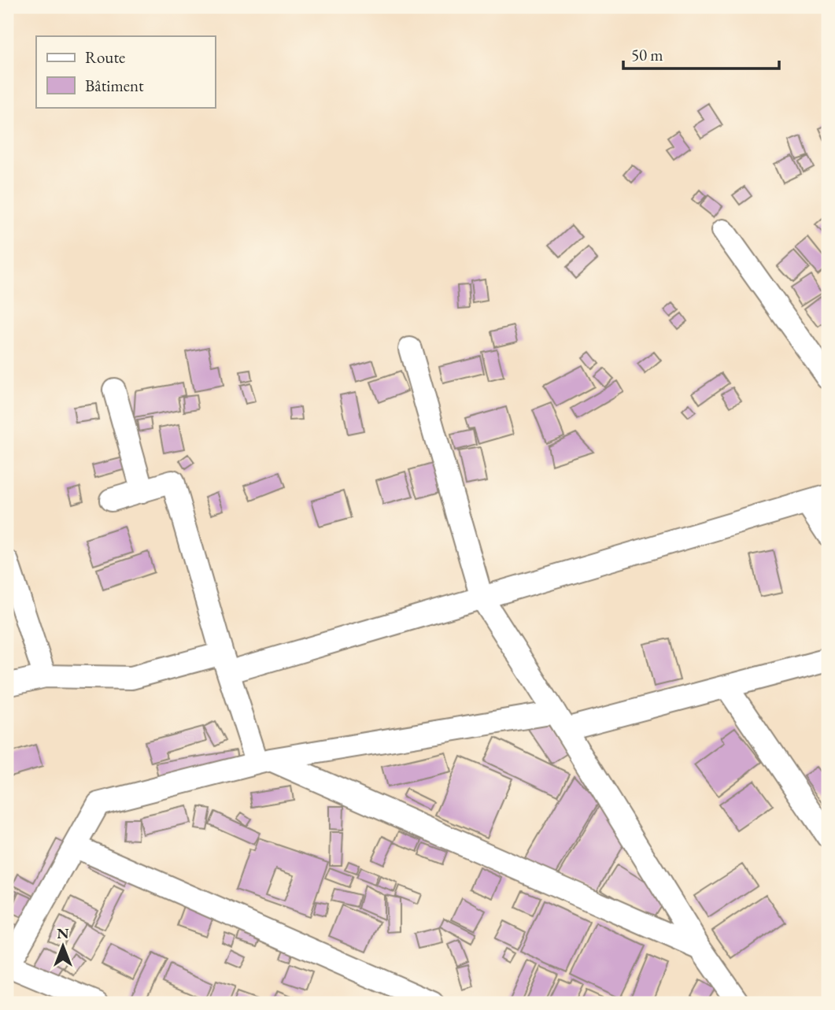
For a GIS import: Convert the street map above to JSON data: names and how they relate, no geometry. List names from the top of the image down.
{
  "legend": ["Route", "Bâtiment"],
  "scale_bar": "50 m",
  "north": "top"
}
